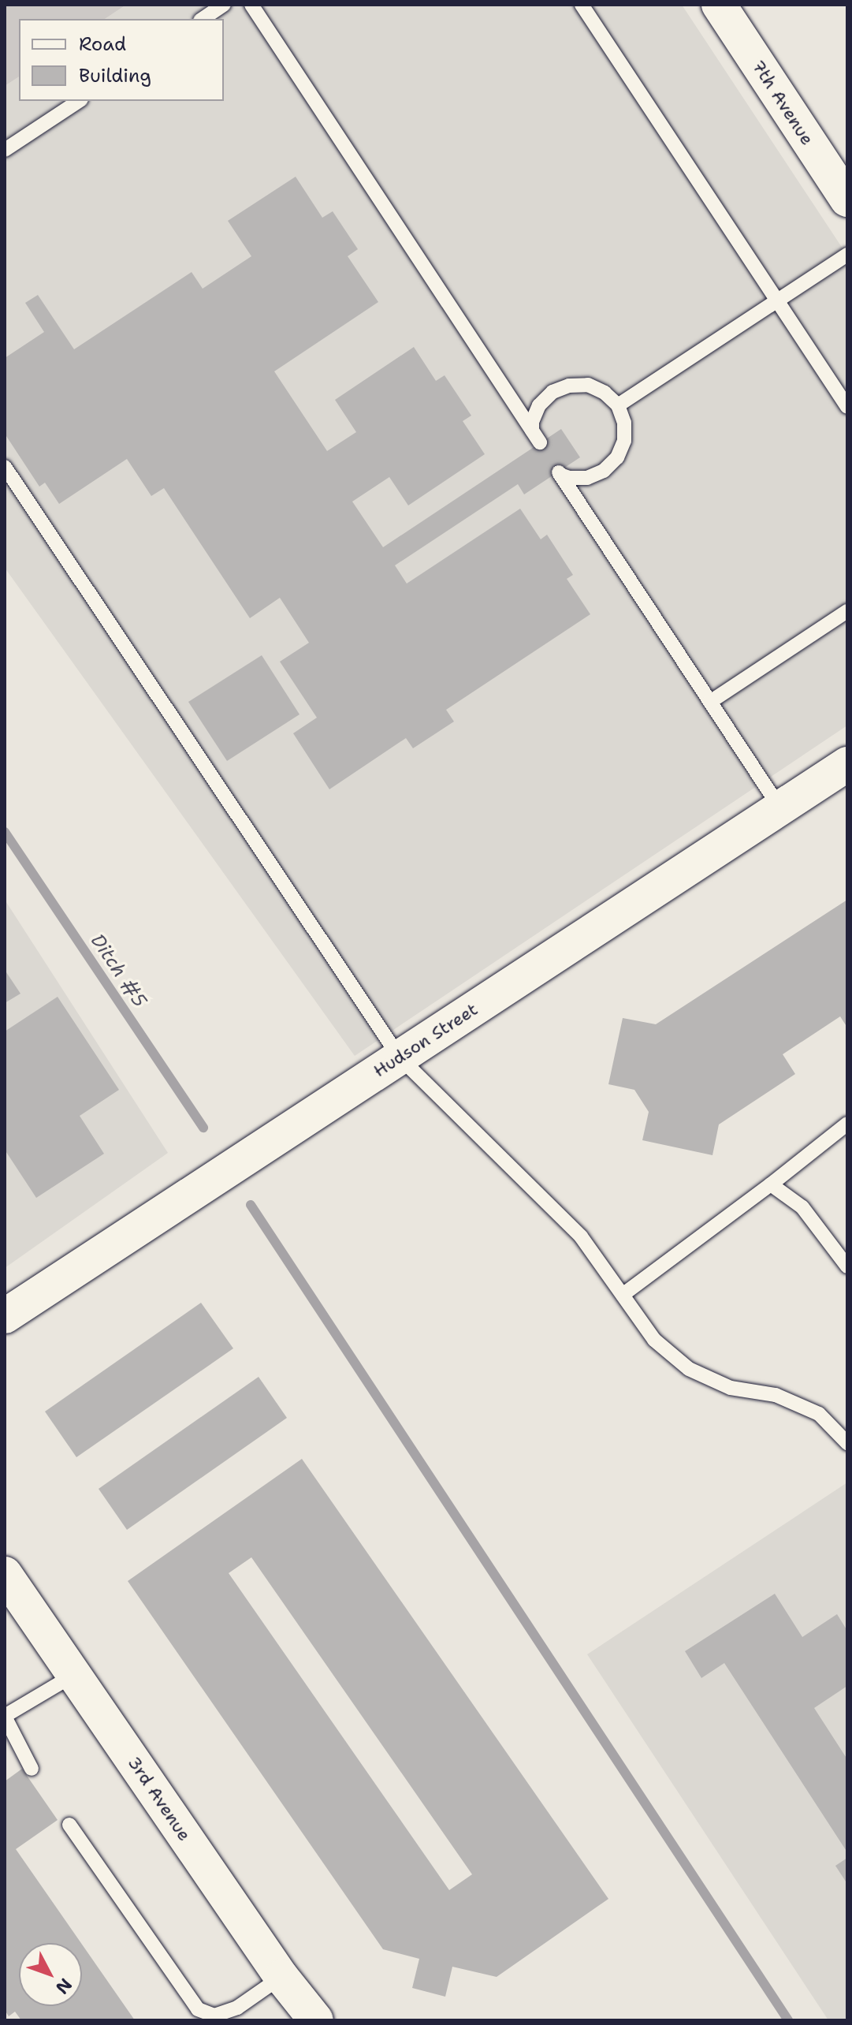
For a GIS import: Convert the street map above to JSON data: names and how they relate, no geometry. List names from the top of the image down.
{
  "streets": {
    "street": ["7th Avenue", "Hudson Street", "3rd Avenue"]
  },
  "water": ["Ditch #5"],
  "legend": ["Road", "Building"],
  "north": "bottom right"
}
